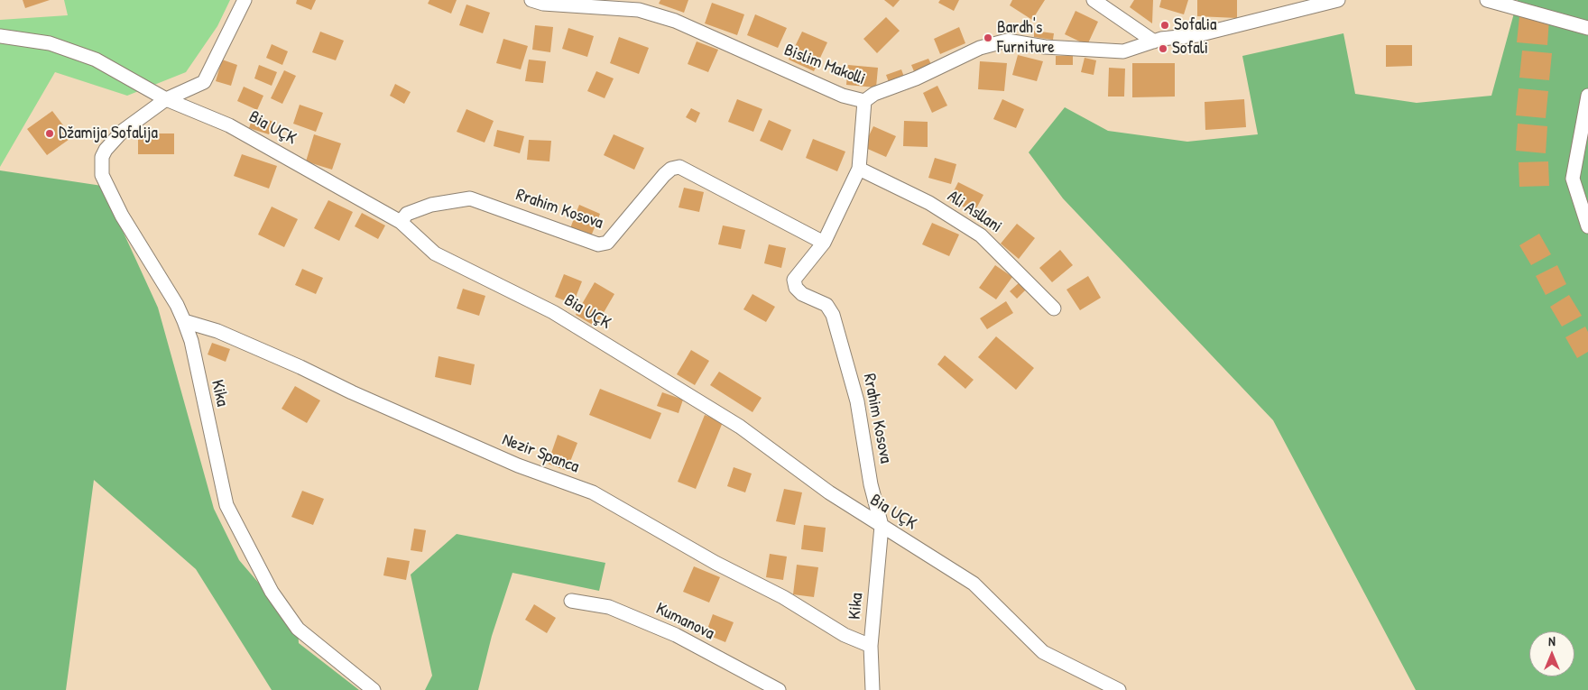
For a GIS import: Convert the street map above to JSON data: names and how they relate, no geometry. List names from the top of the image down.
{
  "streets": {
    "street": [
      "Bislim Makolli",
      "Bia UÇK",
      "Rrahim Kosova",
      "Ali Asllani",
      "Kika",
      "Nezir Spanca",
      "Kumanova"
    ]
  },
  "crossings": [
    ["Bislim Makolli", "Rrahim Kosova"],
    ["Bia UÇK", "Rrahim Kosova"],
    ["Bia UÇK", "Kika"],
    ["Rrahim Kosova", "Ali Asllani"],
    ["Rrahim Kosova", "Kika"],
    ["Kika", "Nezir Spanca"]
  ],
  "places": [
    "Sofalia",
    "Bardh's Furniture",
    "Sofali",
    "Džamija Sofalija"
  ],
  "north": "top"
}
